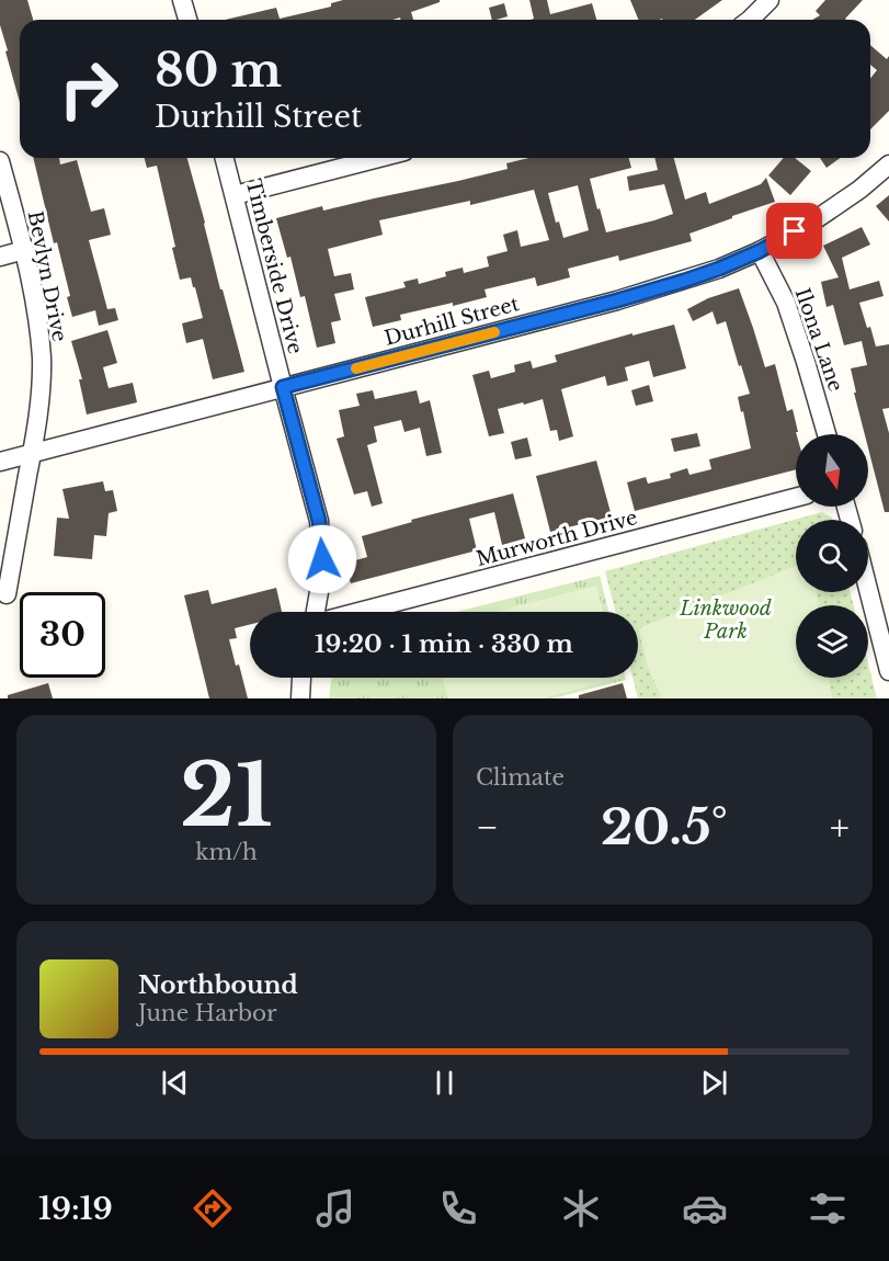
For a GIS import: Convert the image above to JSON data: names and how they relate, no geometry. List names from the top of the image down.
{
  "streets": {
    "street": [
      "Timberside Drive",
      "Bevlyn Drive",
      "Durhill Street",
      "Ilona Lane",
      "Murworth Drive"
    ]
  },
  "crossings": [
    ["Timberside Drive", "Durhill Street"],
    ["Bevlyn Drive", "Durhill Street"],
    ["Durhill Street", "Ilona Lane"]
  ],
  "parks": ["Linkwood Park"],
  "north": "bottom",
  "page": {
    "turn": ["80 m", "Durhill Street"],
    "limit": "30",
    "trip": "19:20 · 1 min · 330 m",
    "tile": [
      ["21", "km/h"],
      "Climate"
    ],
    "heat": ["−", "20.5°", "+"],
    "song": ["Northbound", "June Harbor"],
    "tabs": "19:19"
  }
}
